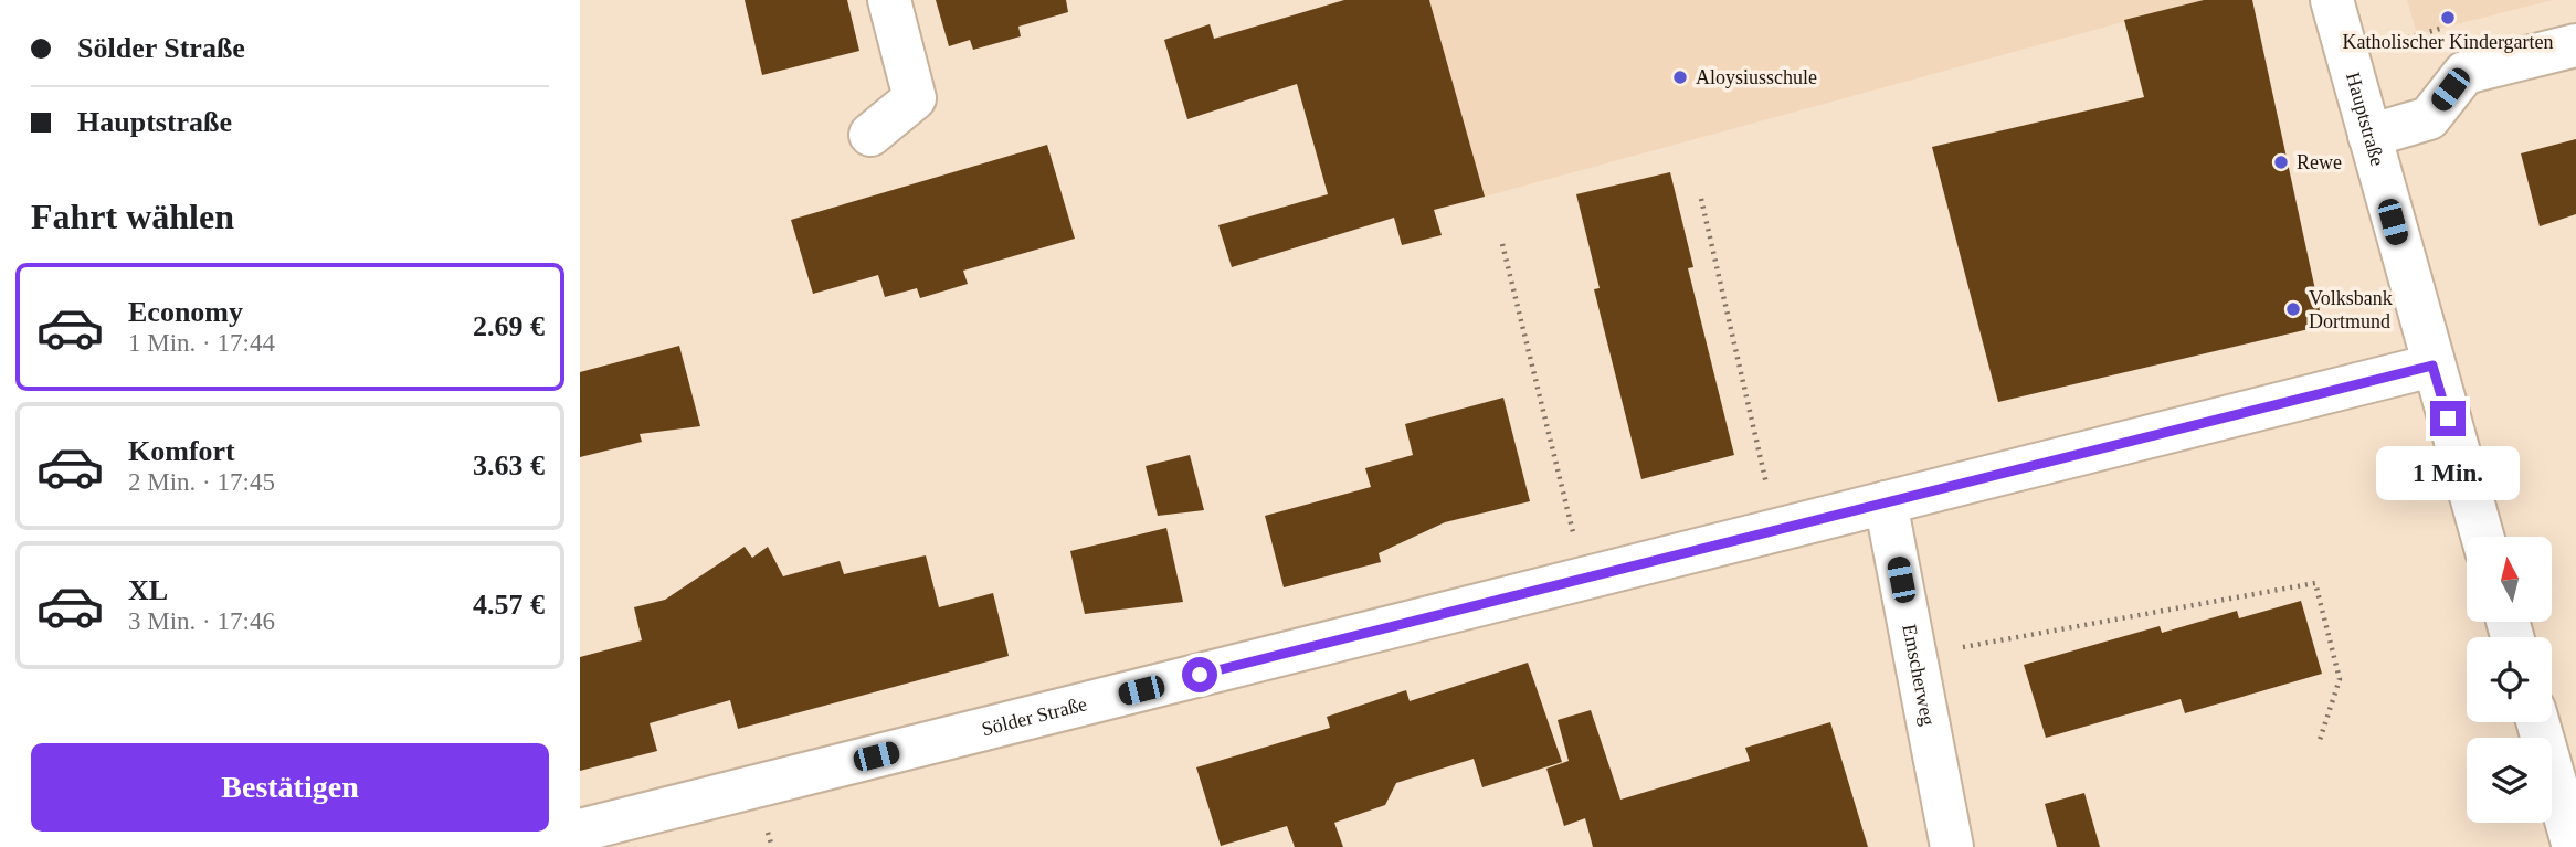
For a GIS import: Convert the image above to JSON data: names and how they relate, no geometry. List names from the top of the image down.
{
  "streets": {
    "street": ["Hauptstraße", "Emscherweg", "Sölder Straße"]
  },
  "crossings": [
    ["Hauptstraße", "Sölder Straße"],
    ["Emscherweg", "Sölder Straße"]
  ],
  "places": [
    "Katholischer Kindergarten",
    "Aloysiusschule",
    "Rewe",
    "Volksbank Dortmund"
  ],
  "north": "top",
  "page": {
    "banner": ["Sölder Straße", "Hauptstraße"],
    "heading": "Fahrt wählen",
    "list": [
      {
        "name": "Economy",
        "note": "1 Min. · 17:44",
        "value": "2.69 €"
      },
      {
        "name": "Komfort",
        "note": "2 Min. · 17:45",
        "value": "3.63 €"
      },
      {
        "name": "XL",
        "note": "3 Min. · 17:46",
        "value": "4.57 €"
      }
    ],
    "bubble": "1 Min.",
    "buttons": "Bestätigen"
  }
}
